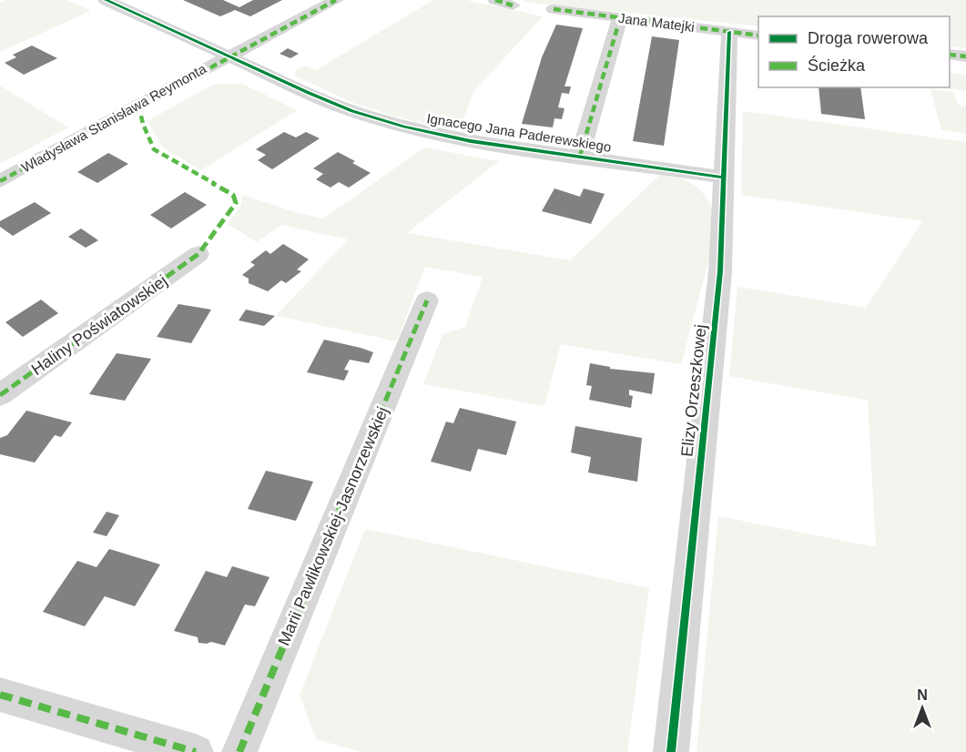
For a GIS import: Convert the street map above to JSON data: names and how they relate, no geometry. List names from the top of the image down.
{
  "streets": {
    "street": [
      "Jana Matejki",
      "Władysława Stanisława Reymonta",
      "Ignacego Jana Paderewskiego",
      "Haliny Poświatowskiej",
      "Elizy Orzeszkowej",
      "Marii Pawlikowskiej-Jasnorzewskiej"
    ]
  },
  "crossings": [
    ["Jana Matejki", "Elizy Orzeszkowej"],
    ["Władysława Stanisława Reymonta", "Ignacego Jana Paderewskiego"],
    ["Ignacego Jana Paderewskiego", "Elizy Orzeszkowej"]
  ],
  "legend": ["Droga rowerowa", "Ścieżka"],
  "north": "top"
}
